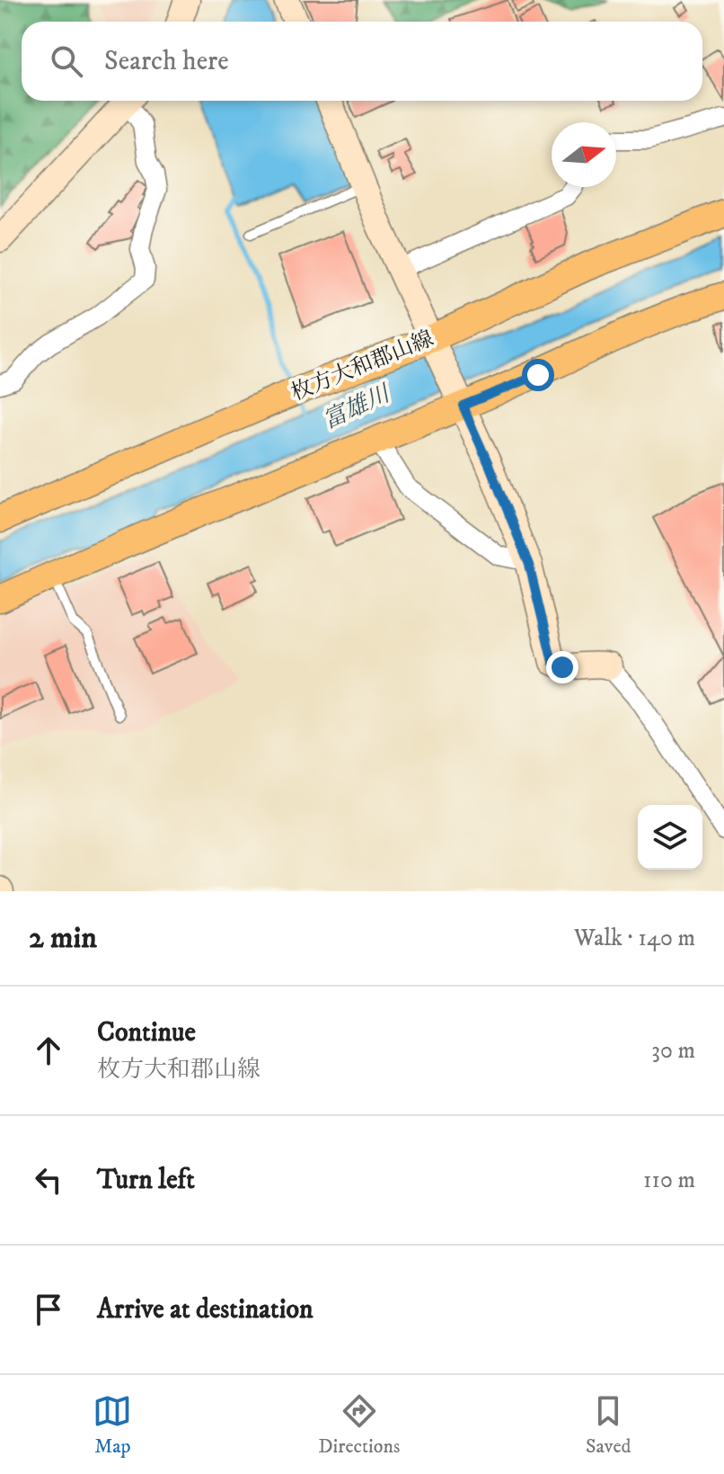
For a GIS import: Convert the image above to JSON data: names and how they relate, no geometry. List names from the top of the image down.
{
  "streets": {
    "main road": ["枚方大和郡山線"]
  },
  "water": ["富雄川"],
  "north": "right",
  "page": {
    "search": "Search here",
    "heading": ["2 min", "Walk · 140 m"],
    "list": [
      ["Continue", "枚方大和郡山線", "30 m"],
      ["Turn left", "110 m"],
      "Arrive at destination"
    ],
    "nav": ["Map", "Directions", "Saved"]
  }
}
